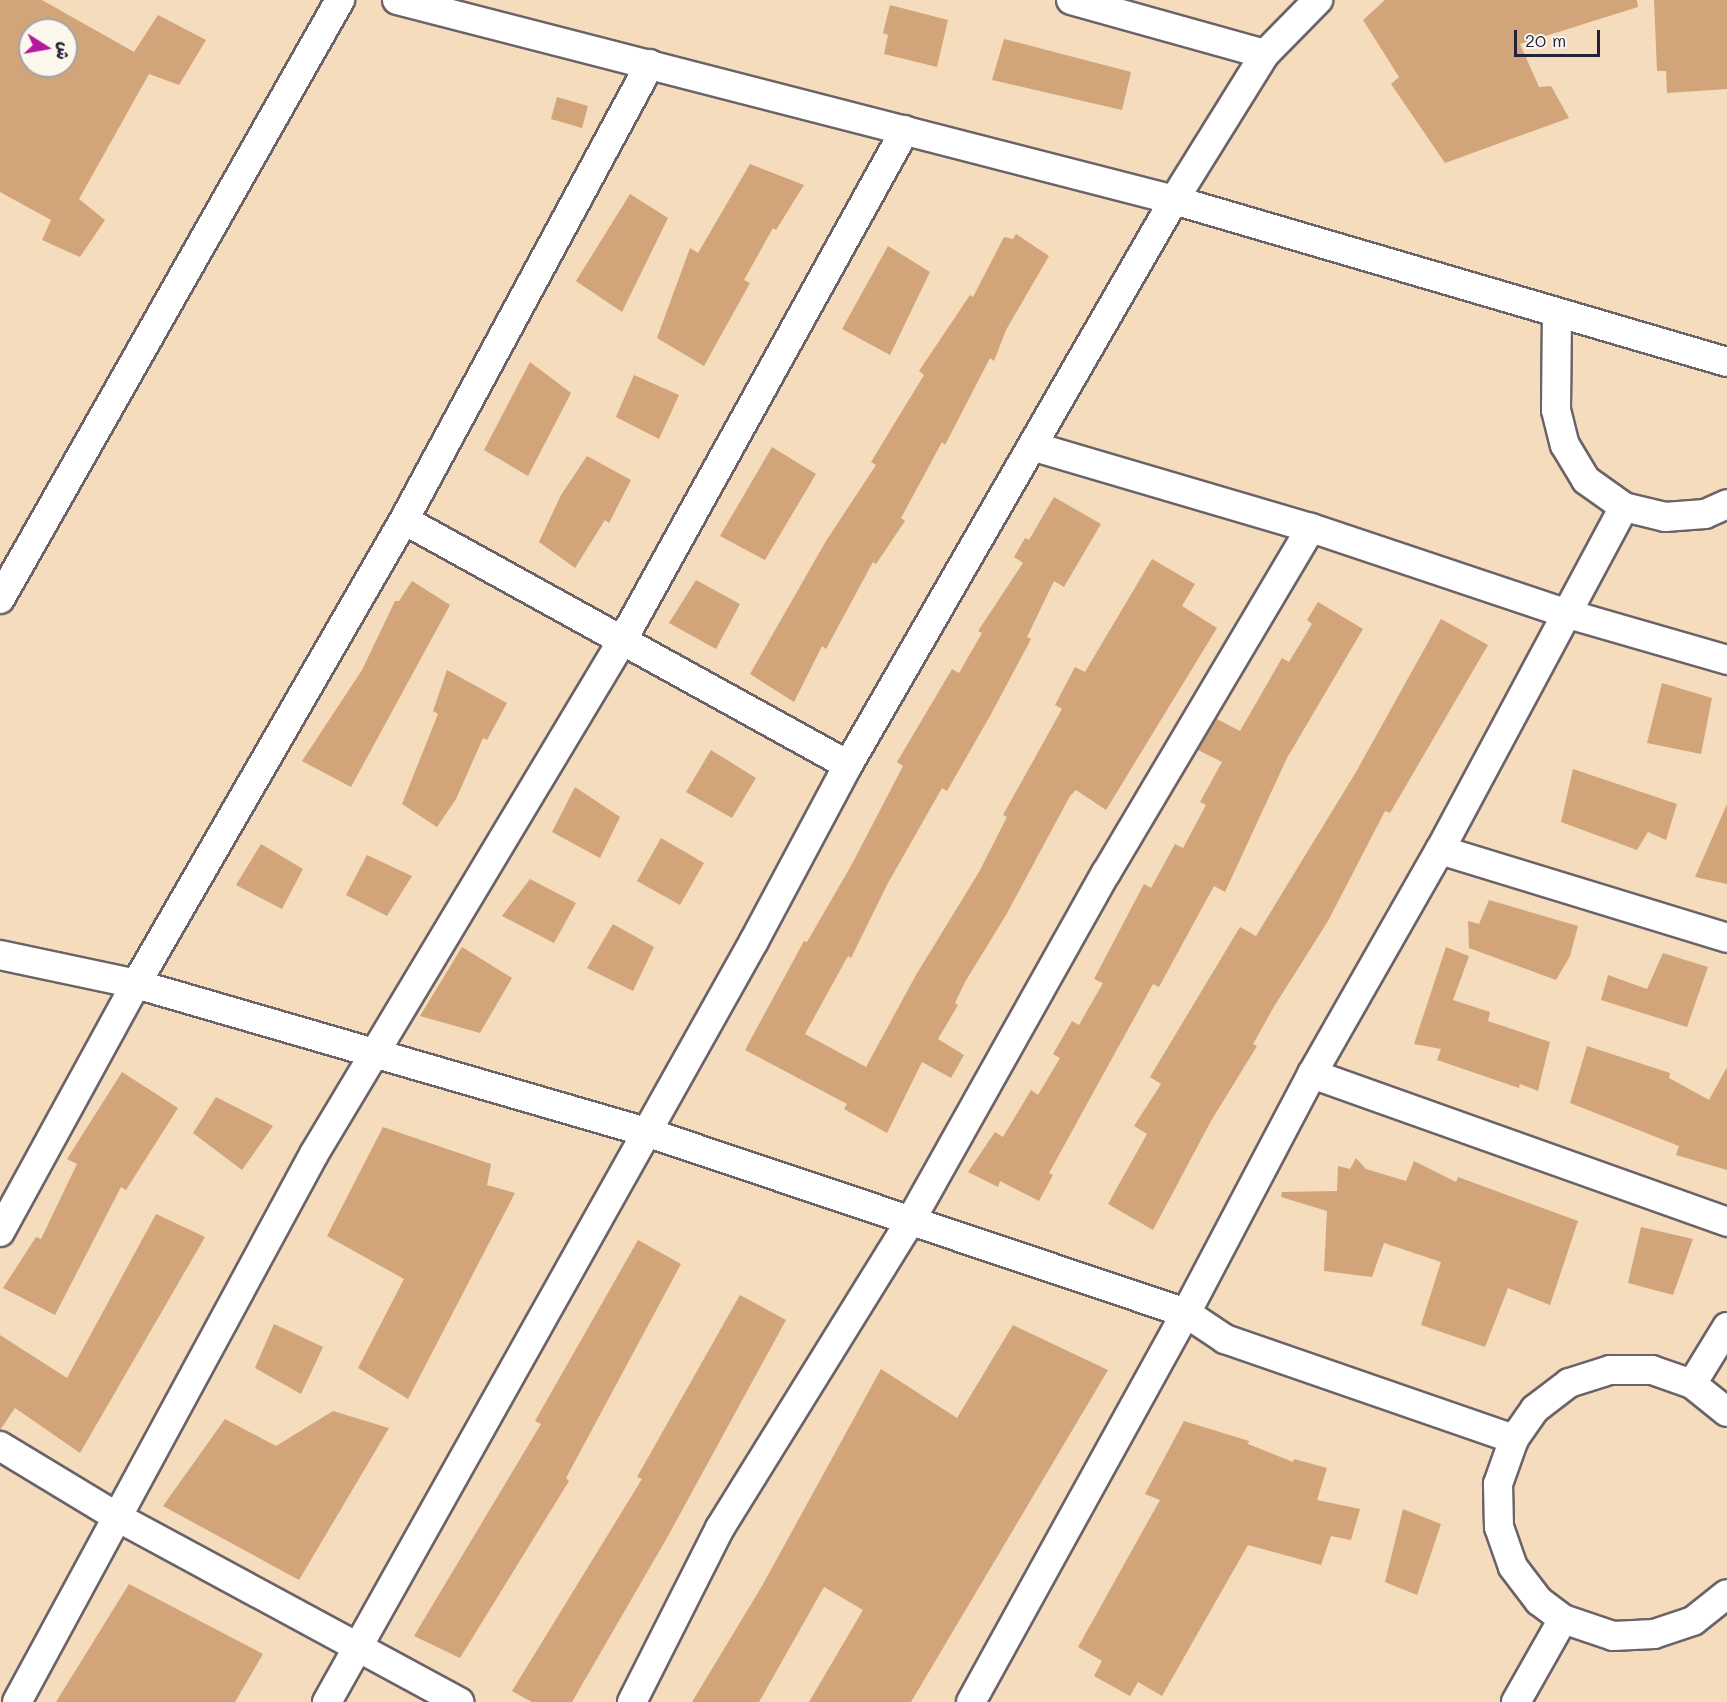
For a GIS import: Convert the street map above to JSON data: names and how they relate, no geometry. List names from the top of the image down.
{
  "scale_bar": "20 m",
  "north": "right"
}
